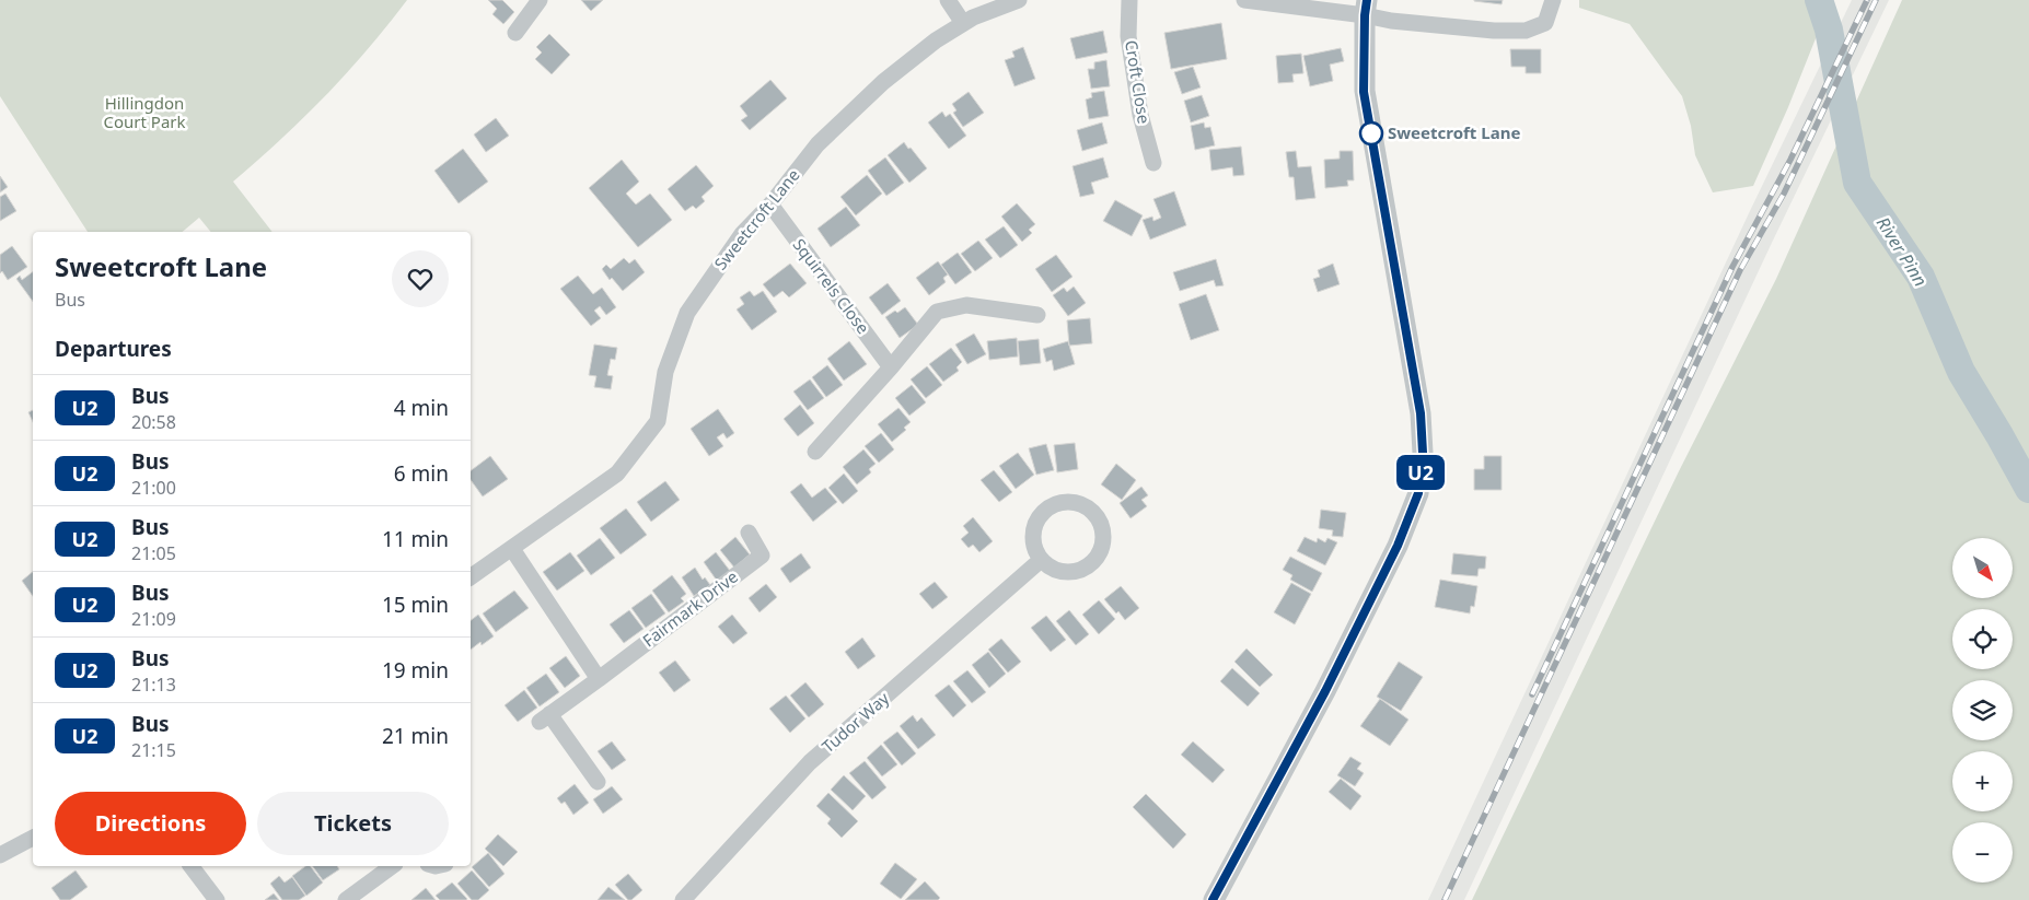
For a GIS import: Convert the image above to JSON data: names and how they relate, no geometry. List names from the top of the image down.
{
  "streets": {
    "street": [
      "Croft Close",
      "Sweetcroft Lane",
      "Squirrels Close",
      "Fairmark Drive",
      "Tudor Way"
    ]
  },
  "crossings": [
    ["Sweetcroft Lane", "Squirrels Close"]
  ],
  "water": ["River Pinn"],
  "parks": ["Hillingdon Court Park"],
  "places": ["Sweetcroft Lane"],
  "lines": ["bus line U2"],
  "north": "bottom right",
  "page": {
    "on_map": "U2",
    "heading": [
      ["Sweetcroft Lane", "Bus"],
      "Departures"
    ],
    "list": [
      {
        "mark": "U2",
        "name": "Bus",
        "note": "20:58",
        "value": "4 min"
      },
      {
        "mark": "U2",
        "name": "Bus",
        "note": "21:00",
        "value": "6 min"
      },
      {
        "mark": "U2",
        "name": "Bus",
        "note": "21:05",
        "value": "11 min"
      },
      {
        "mark": "U2",
        "name": "Bus",
        "note": "21:09",
        "value": "15 min"
      },
      {
        "mark": "U2",
        "name": "Bus",
        "note": "21:13",
        "value": "19 min"
      },
      {
        "mark": "U2",
        "name": "Bus",
        "note": "21:15",
        "value": "21 min"
      }
    ],
    "map_buttons": ["+", "−"],
    "buttons": ["Directions", "Tickets"]
  }
}
